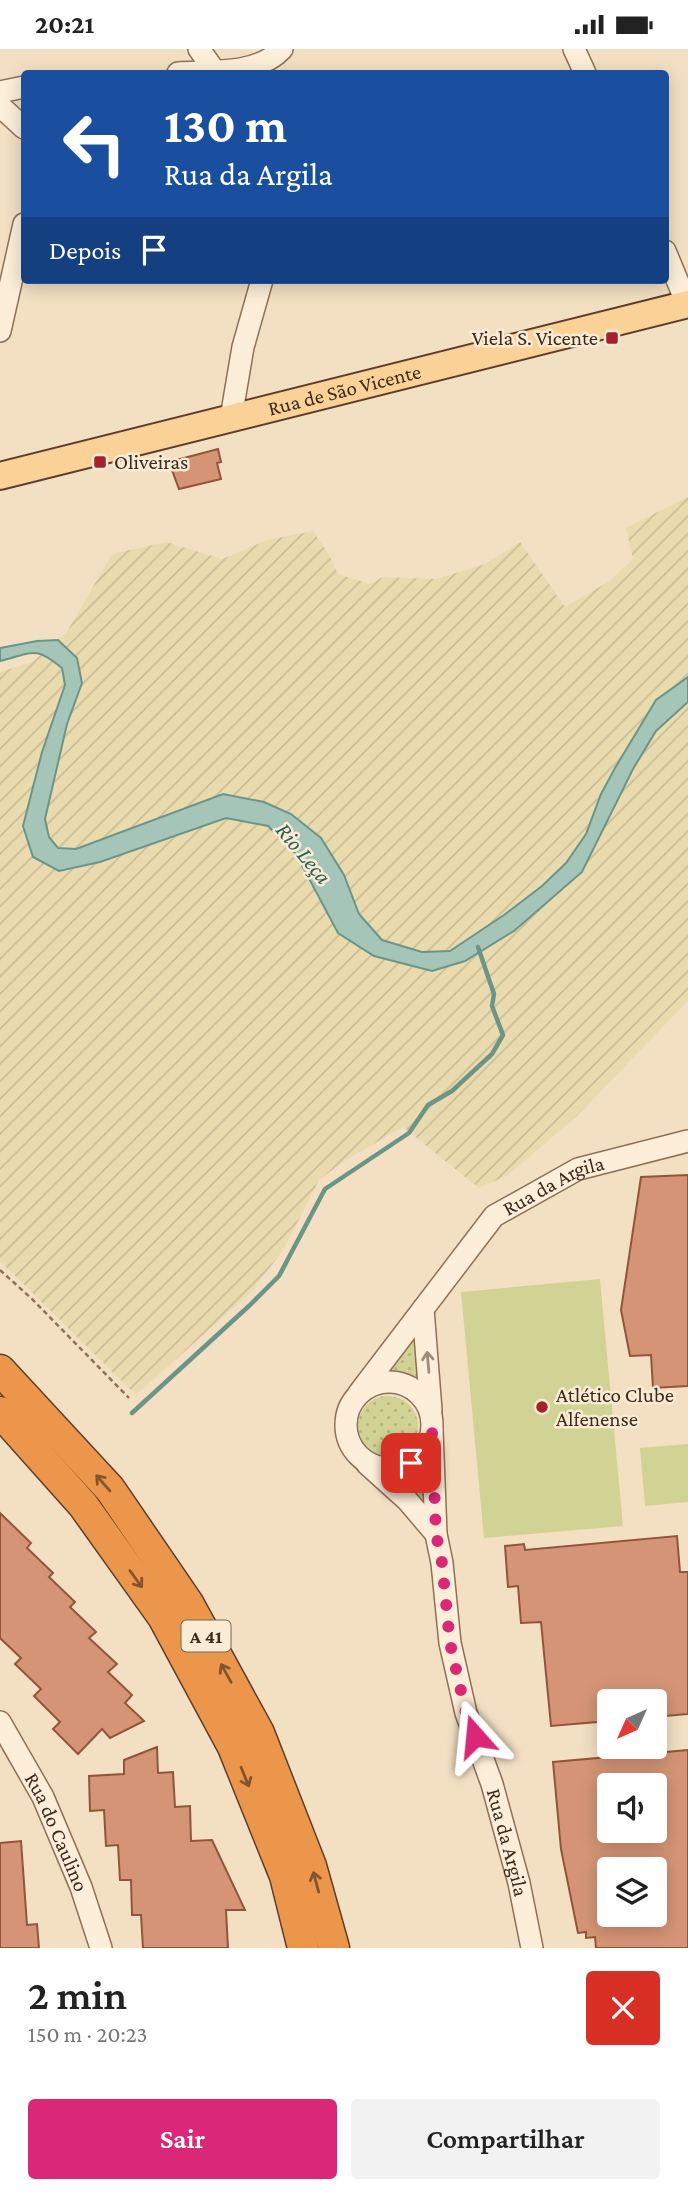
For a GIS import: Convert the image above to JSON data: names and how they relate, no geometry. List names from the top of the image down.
{
  "streets": {
    "highway": ["A 41"],
    "main road": ["Rua de São Vicente"],
    "street": ["Rua da Argila", "Rua do Caulino"]
  },
  "water": ["Rio Leça"],
  "places": {
    "transit": ["Viela S. Vicente", "Oliveiras"],
    "other": ["Atlético Clube Alfenense"]
  },
  "north": "bottom left",
  "page": {
    "status": "20:21",
    "turn": ["130 m", "Rua da Argila"],
    "then": "Depois",
    "heading": ["2 min", "150 m · 20:23"],
    "buttons": ["Sair", "Compartilhar"]
  }
}
